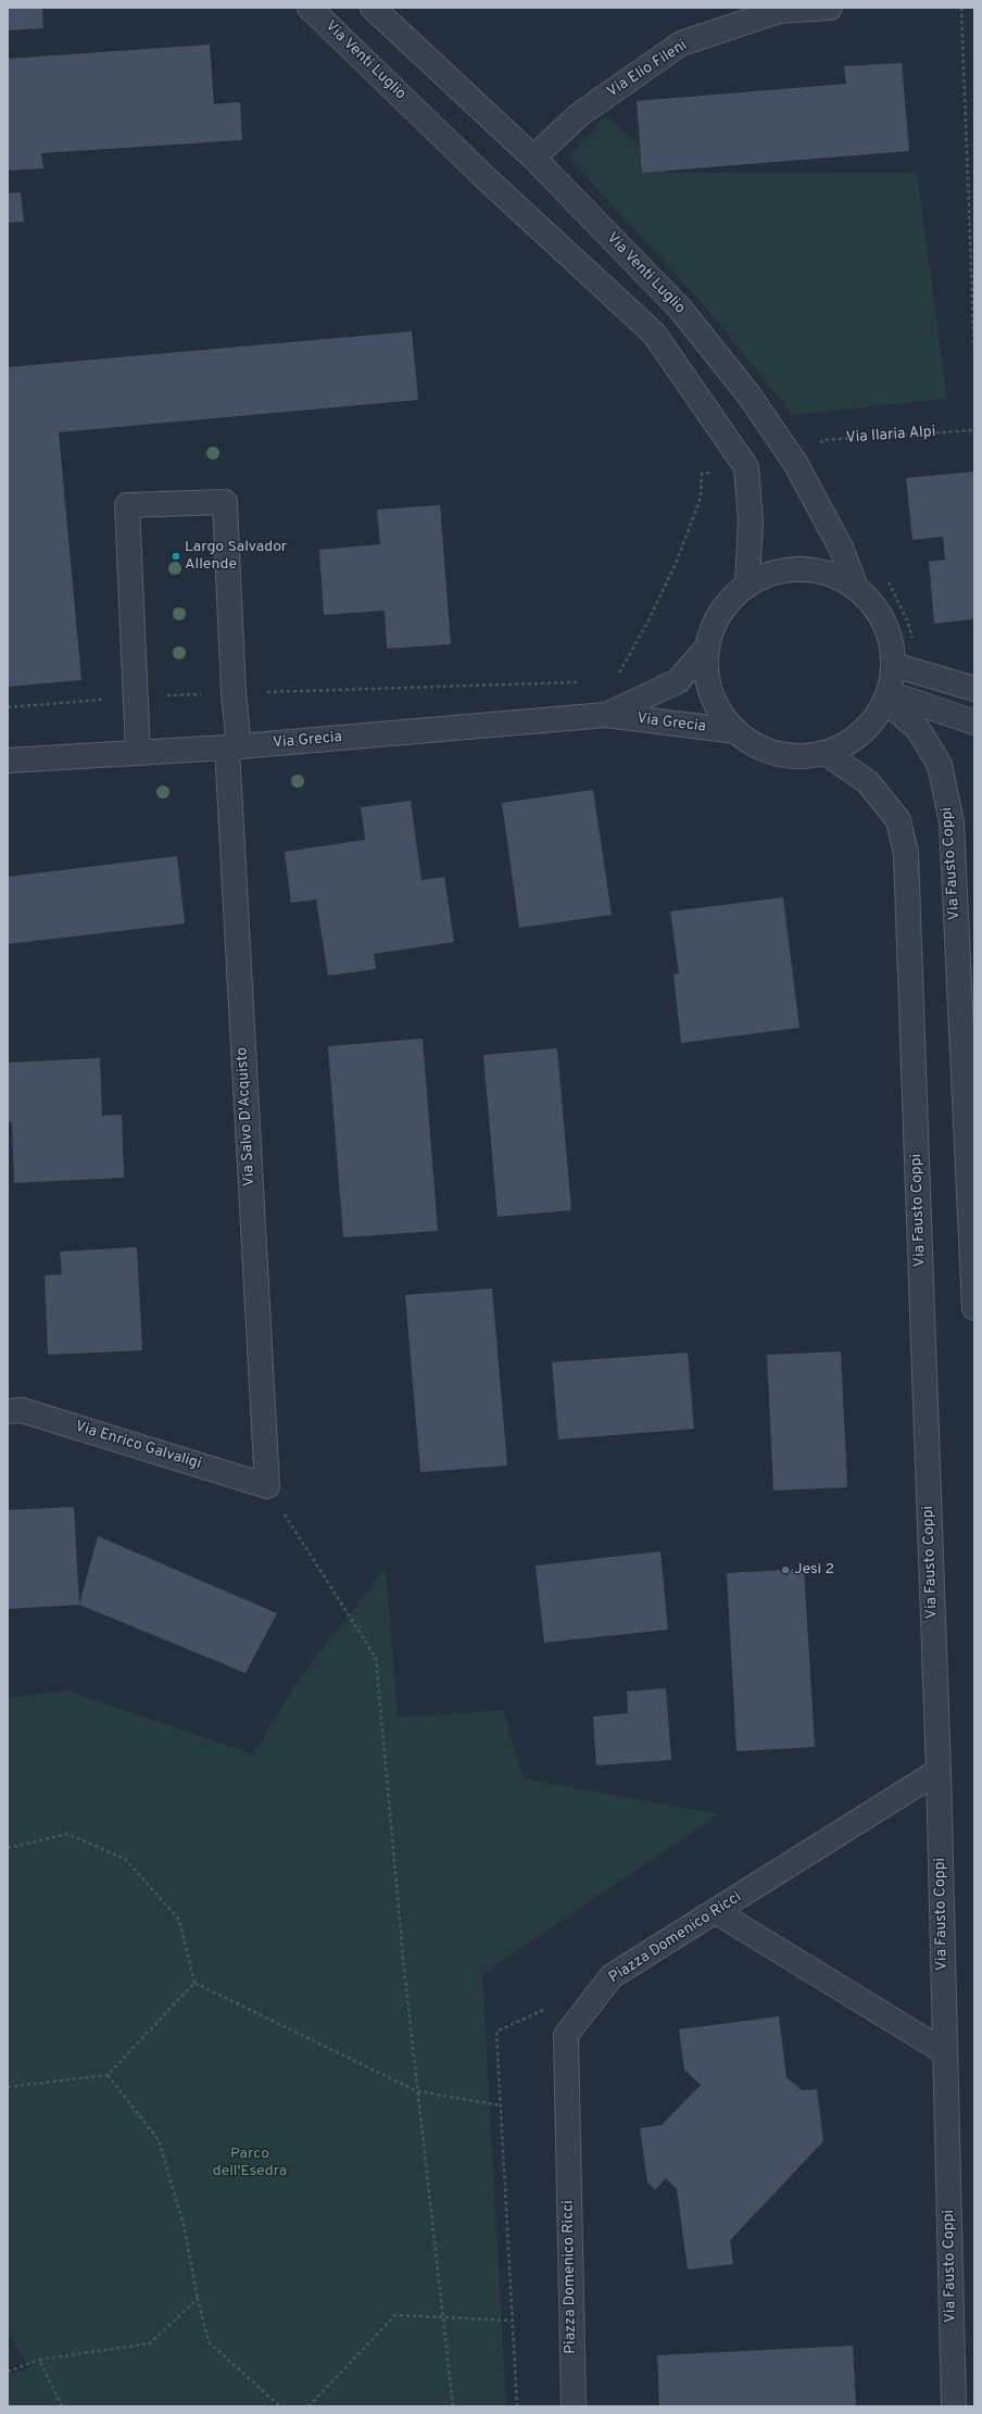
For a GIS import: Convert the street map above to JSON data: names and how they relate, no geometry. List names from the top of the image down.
{
  "streets": {
    "street": [
      "Via Venti Luglio",
      "Via Elio Fileni",
      "Via Grecia",
      "Via Fausto Coppi",
      "Via Salvo D'Acquisto",
      "Via Enrico Galvaligi",
      "Piazza Domenico Ricci"
    ],
    "path": ["Via Ilaria Alpi"]
  },
  "crossings": [
    ["Via Venti Luglio", "Via Elio Fileni"],
    ["Via Grecia", "Via Salvo D'Acquisto"],
    ["Via Fausto Coppi", "Piazza Domenico Ricci"],
    ["Via Salvo D'Acquisto", "Via Enrico Galvaligi"]
  ],
  "parks": ["Parco dell'Esedra"],
  "places": ["Largo Salvador Allende", "Jesi 2"]
}
